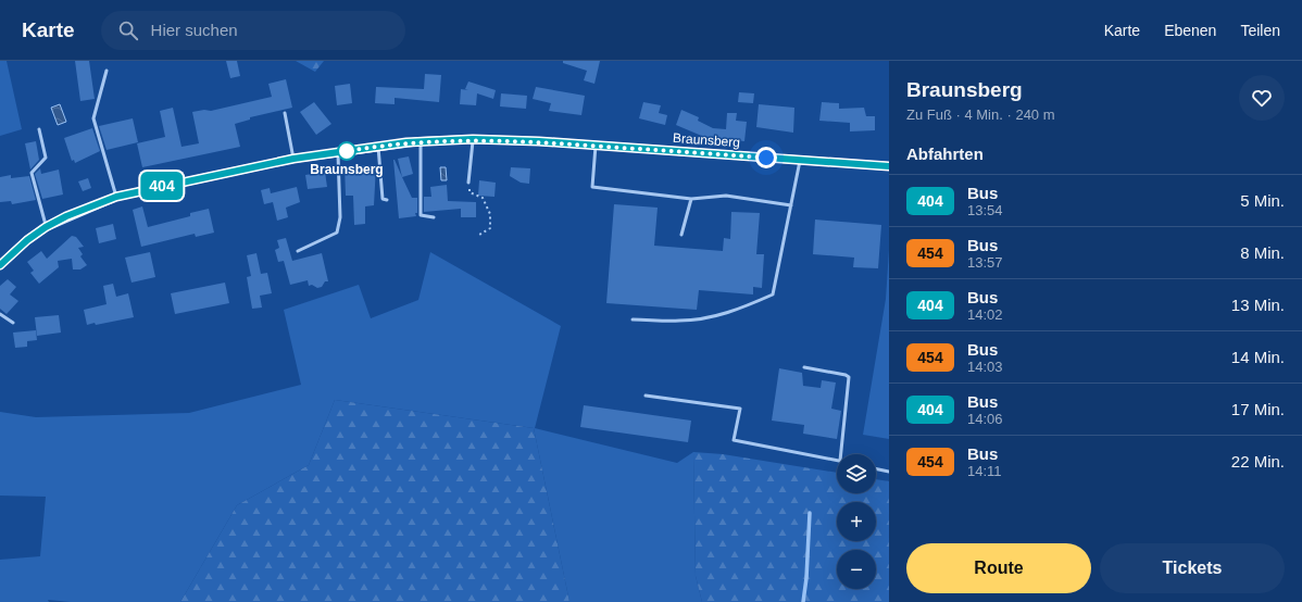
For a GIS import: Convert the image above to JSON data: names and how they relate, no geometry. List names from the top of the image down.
{
  "streets": {
    "main road": ["Braunsberg"]
  },
  "places": ["Braunsberg"],
  "lines": ["bus line 404"],
  "page": {
    "header": "Karte",
    "search": "Hier suchen",
    "nav": ["Karte", "Ebenen", "Teilen"],
    "on_map": "404",
    "heading": [
      ["Braunsberg", "Zu Fuß · 4 Min. · 240 m"],
      "Abfahrten"
    ],
    "list": [
      {
        "mark": "404",
        "name": "Bus",
        "note": "13:54",
        "value": "5 Min."
      },
      {
        "mark": "454",
        "name": "Bus",
        "note": "13:57",
        "value": "8 Min."
      },
      {
        "mark": "404",
        "name": "Bus",
        "note": "14:02",
        "value": "13 Min."
      },
      {
        "mark": "454",
        "name": "Bus",
        "note": "14:03",
        "value": "14 Min."
      },
      {
        "mark": "404",
        "name": "Bus",
        "note": "14:06",
        "value": "17 Min."
      },
      {
        "mark": "454",
        "name": "Bus",
        "note": "14:11",
        "value": "22 Min."
      }
    ],
    "map_buttons": ["+", "−"],
    "buttons": ["Route", "Tickets"]
  }
}
